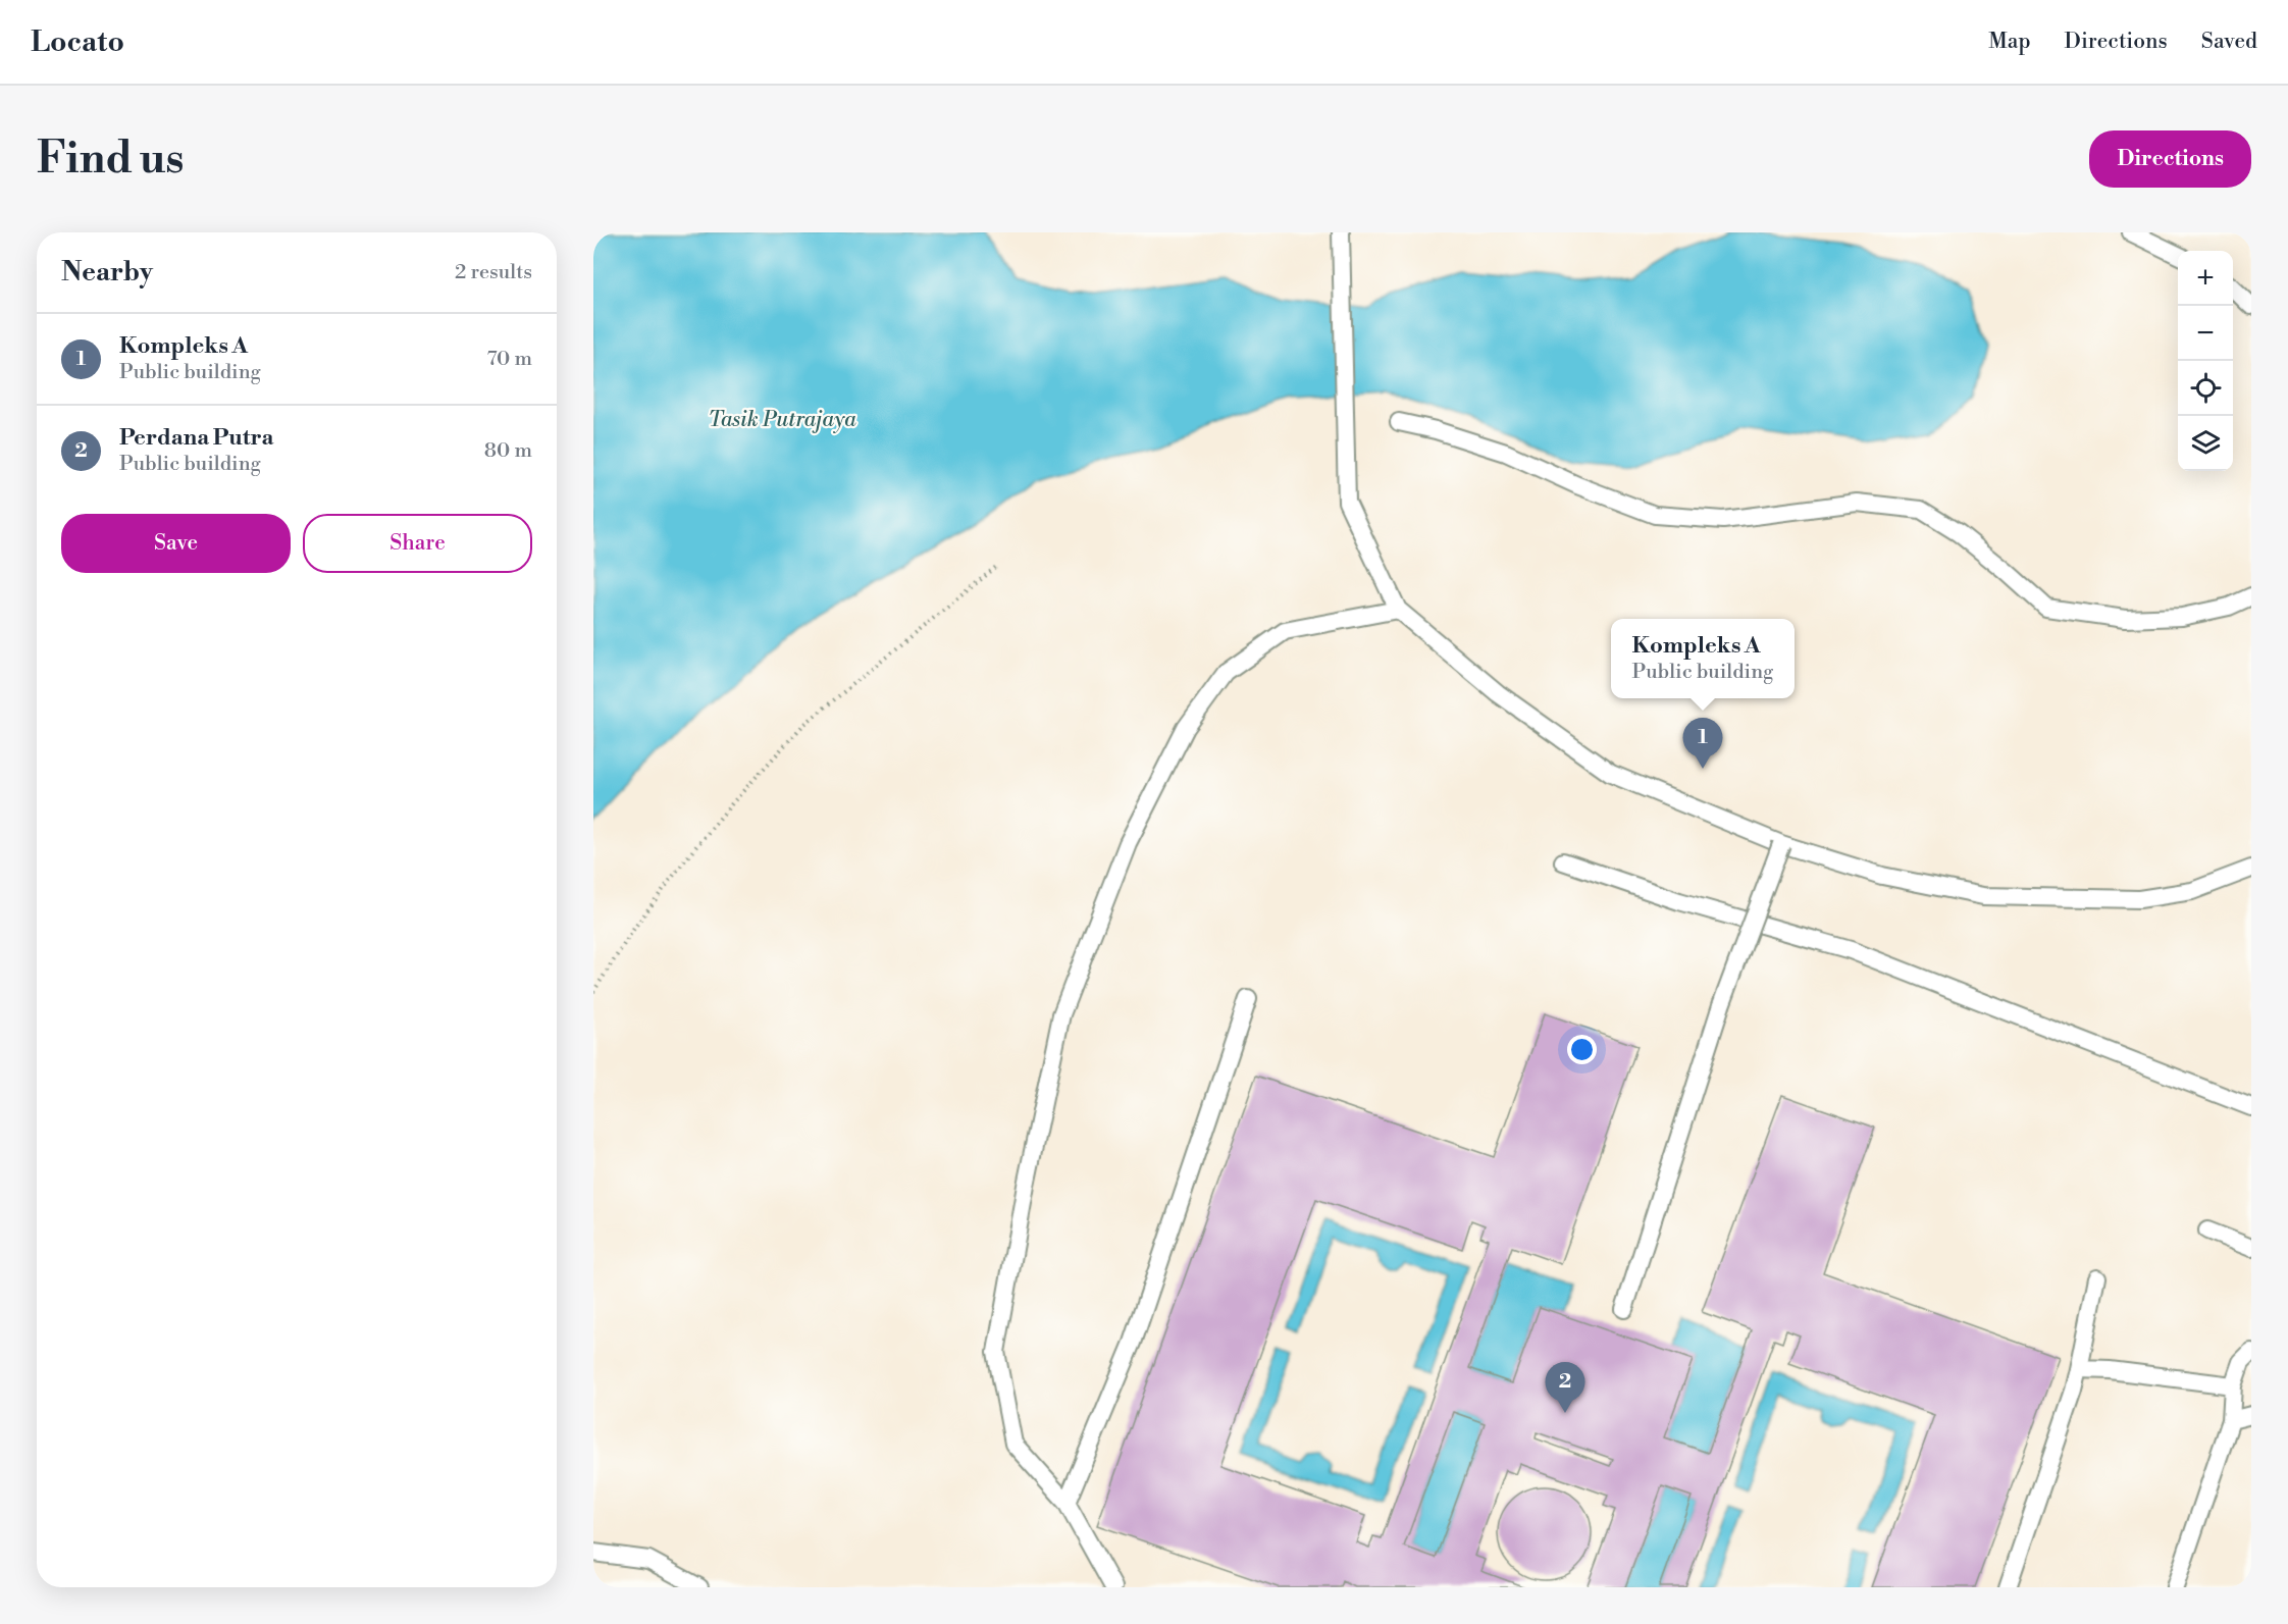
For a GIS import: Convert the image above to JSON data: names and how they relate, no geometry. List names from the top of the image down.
{
  "water": ["Tasik Putrajaya"],
  "page": {
    "header": "Locato",
    "nav": ["Map", "Directions", "Saved"],
    "buttons": [
      "Directions",
      ["Save", "Share"]
    ],
    "title": "Find us",
    "heading": ["Nearby", "2 results"],
    "map_buttons": ["+", "−"],
    "list": [
      {
        "mark": "1",
        "name": "Kompleks A",
        "note": "Public building",
        "value": "70 m"
      },
      {
        "mark": "2",
        "name": "Perdana Putra",
        "note": "Public building",
        "value": "80 m"
      }
    ],
    "popup": ["Kompleks A", "Public building"],
    "pins": ["1", "2"]
  }
}
